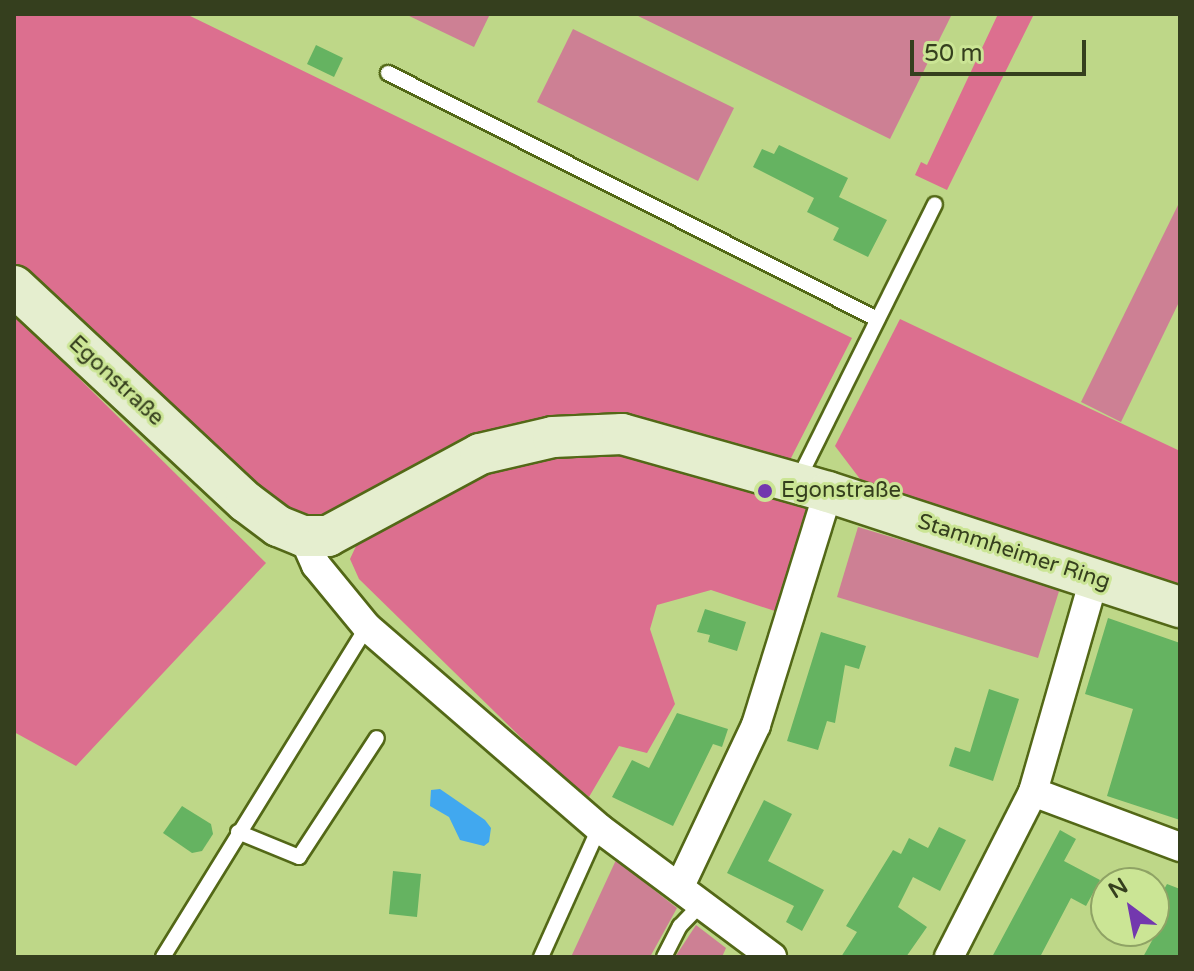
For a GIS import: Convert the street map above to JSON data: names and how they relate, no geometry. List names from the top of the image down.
{
  "streets": {
    "street": ["Egonstraße", "Stammheimer Ring"]
  },
  "crossings": [
    ["Egonstraße", "Stammheimer Ring"]
  ],
  "places": ["Egonstraße"],
  "scale_bar": "50 m",
  "north": "top left"
}
